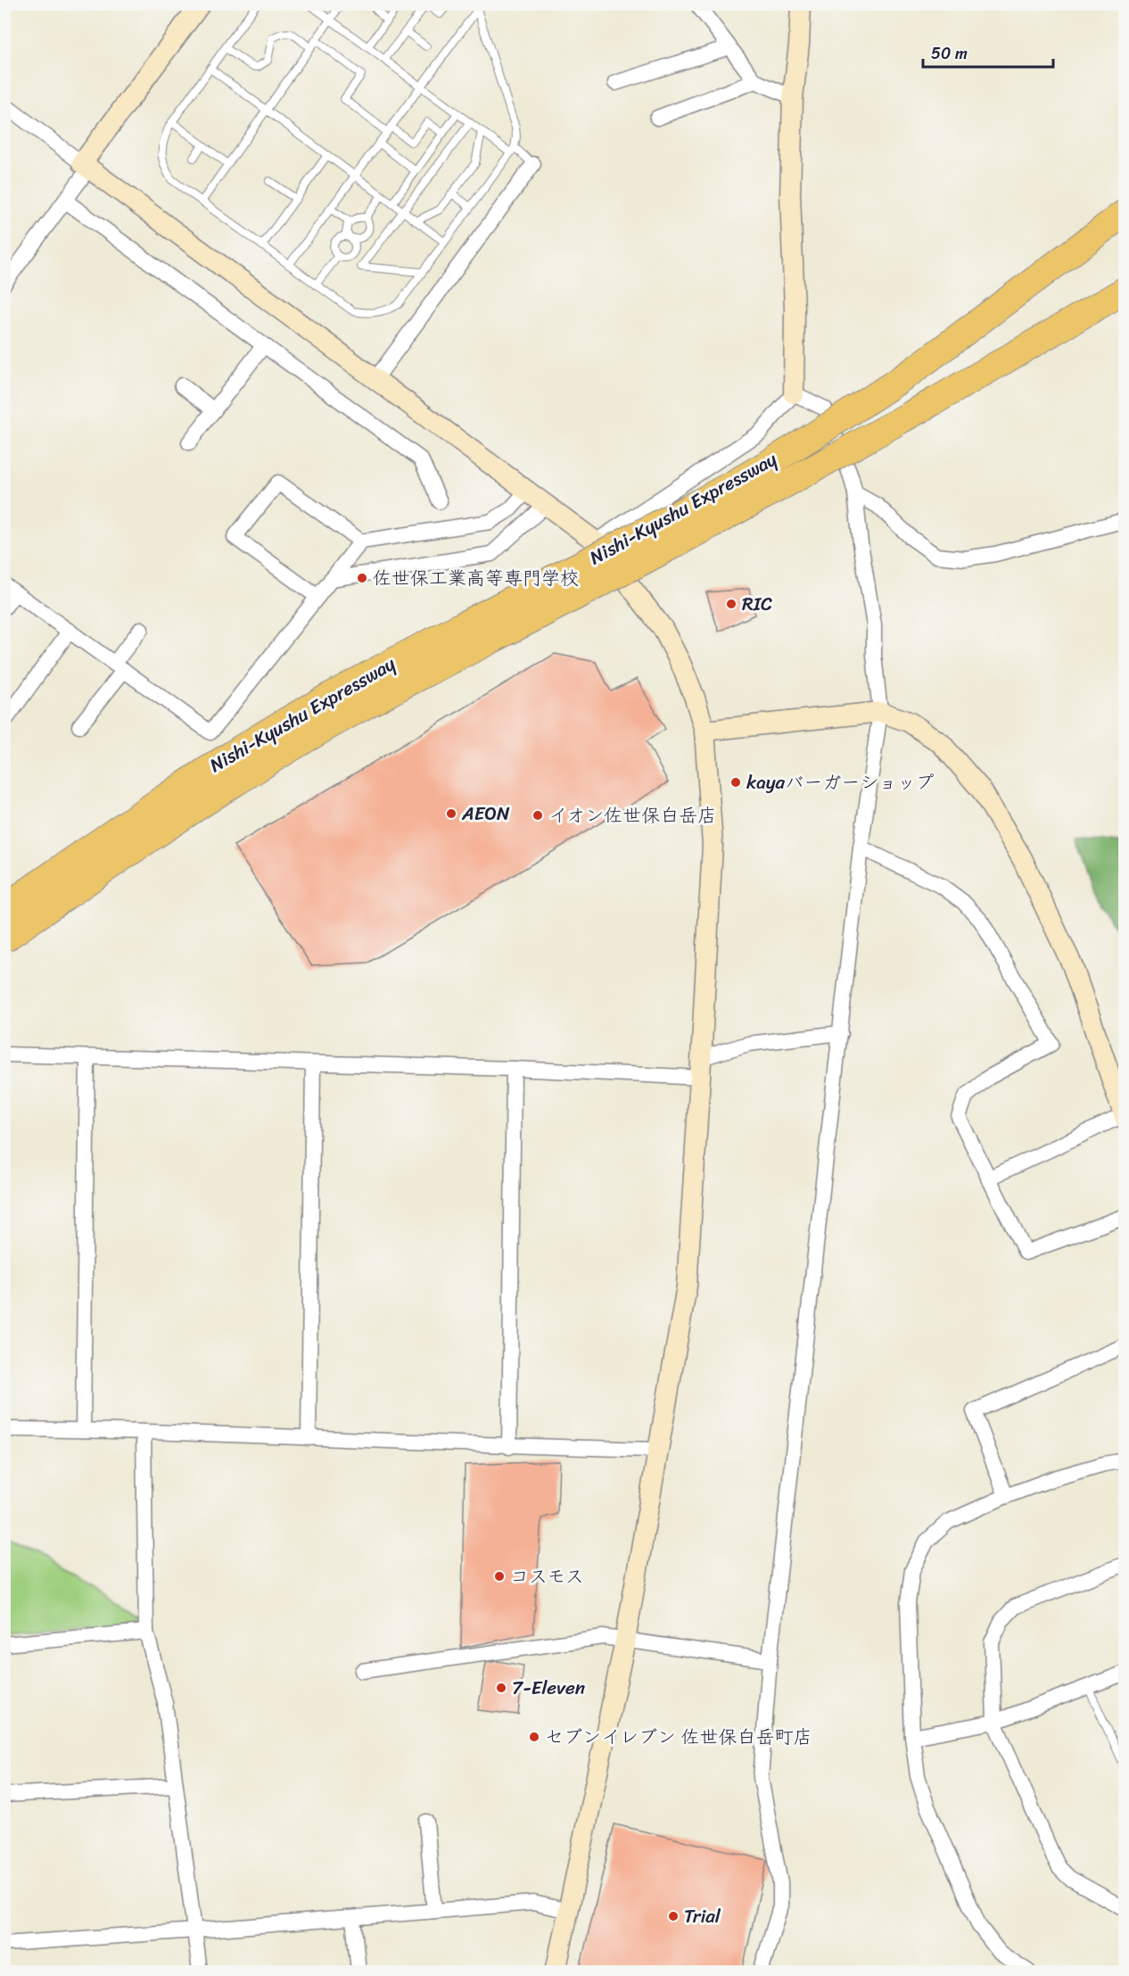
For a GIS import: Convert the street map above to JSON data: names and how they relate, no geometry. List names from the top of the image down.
{
  "streets": {
    "highway": ["Nishi-Kyushu Expressway"]
  },
  "places": [
    "佐世保工業高等専門学校",
    "RIC",
    "kayaバーガーショップ",
    "AEON",
    "イオン佐世保白岳店",
    "コスモス",
    "7-Eleven",
    "セブンイレブン 佐世保白岳町店",
    "Trial"
  ],
  "scale_bar": "50 m"
}
